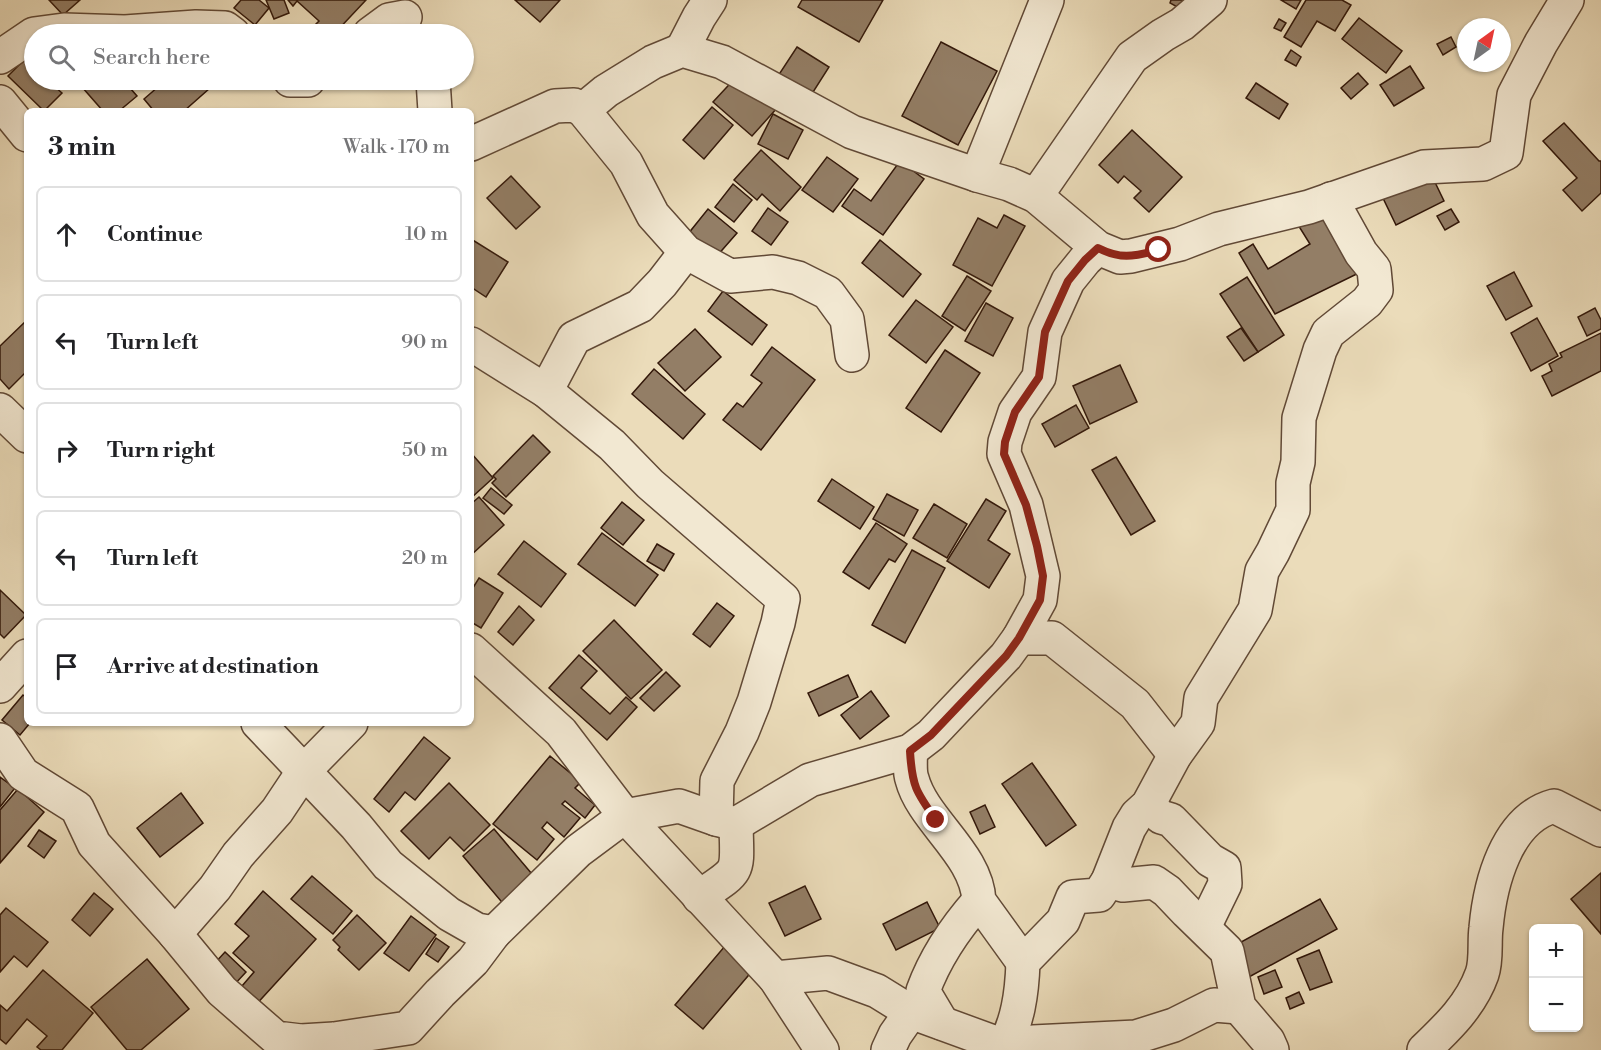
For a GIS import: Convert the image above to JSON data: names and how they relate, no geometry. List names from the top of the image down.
{
  "north": "top right",
  "page": {
    "search": "Search here",
    "heading": ["3 min", "Walk · 170 m"],
    "list": [
      ["Continue", "10 m"],
      ["Turn left", "90 m"],
      ["Turn right", "50 m"],
      ["Turn left", "20 m"],
      "Arrive at destination"
    ],
    "map_buttons": ["+", "−"]
  }
}
